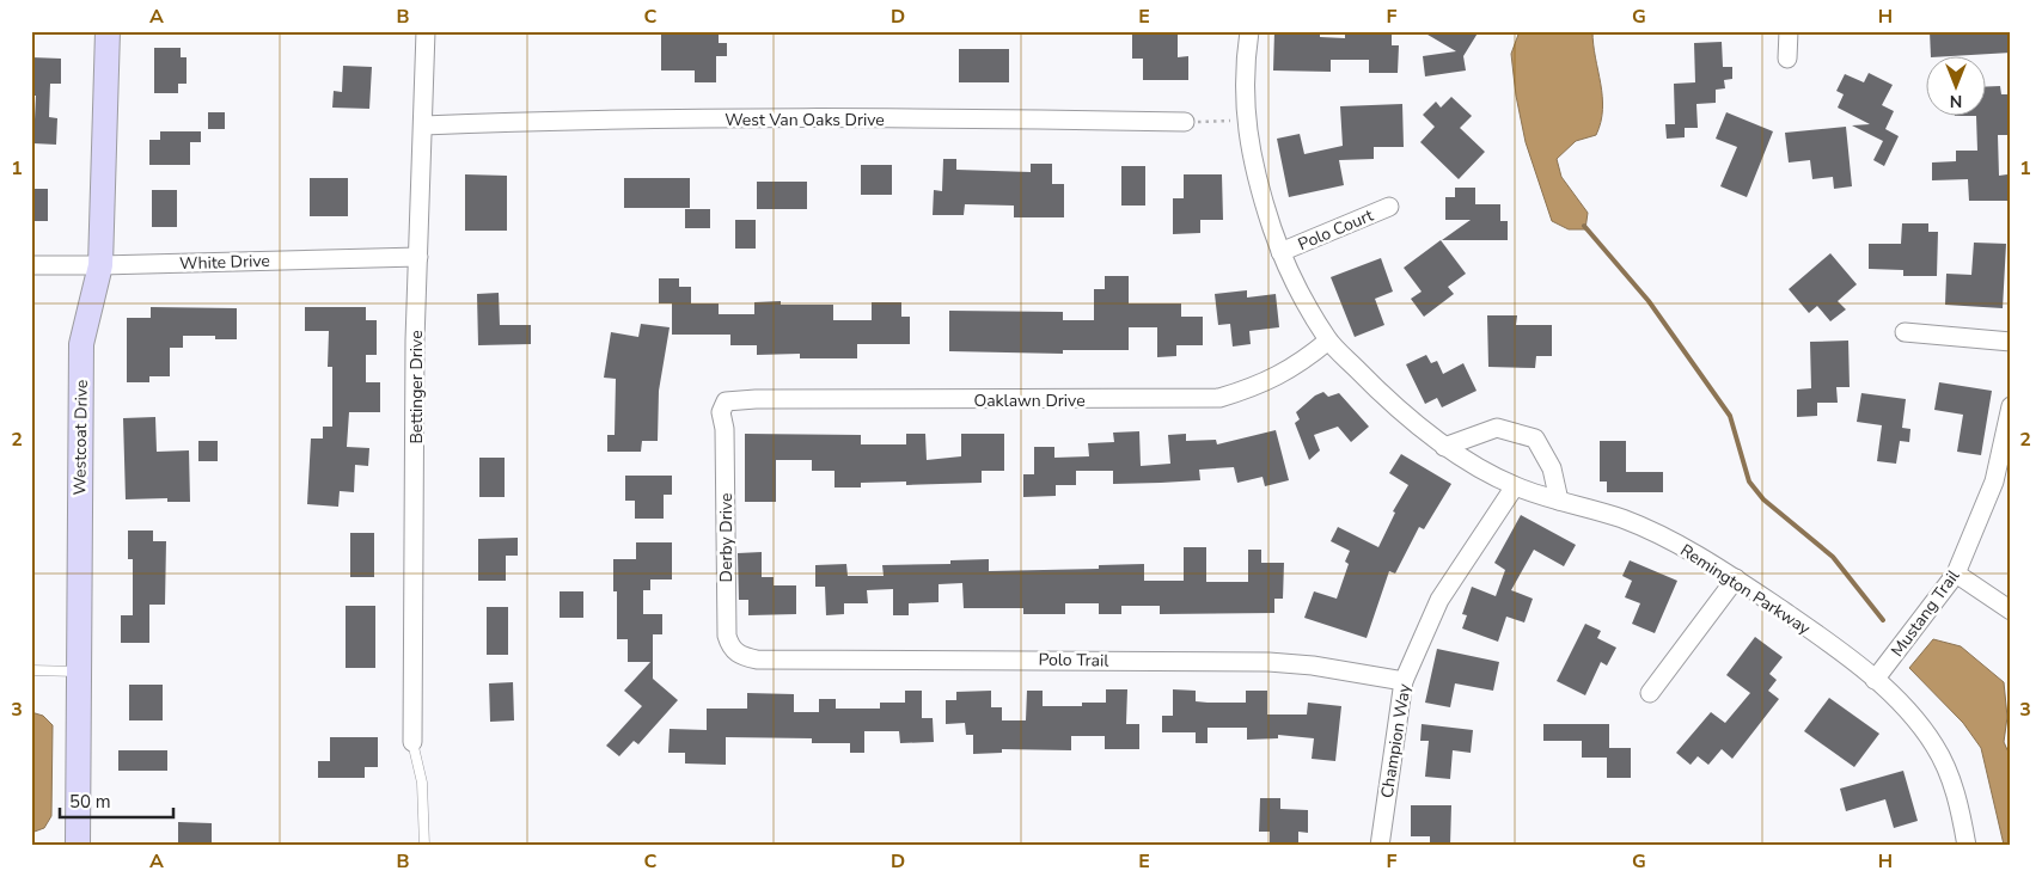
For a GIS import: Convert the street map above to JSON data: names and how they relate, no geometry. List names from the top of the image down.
{
  "streets": {
    "street": [
      "West Van Oaks Drive",
      "Polo Court",
      "White Drive",
      "Bettinger Drive",
      "Oaklawn Drive",
      "Westcoat Drive",
      "Derby Drive",
      "Remington Parkway",
      "Mustang Trail",
      "Polo Trail",
      "Champion Way"
    ]
  },
  "crossings": [
    ["West Van Oaks Drive", "Bettinger Drive"],
    ["Polo Court", "Remington Parkway"],
    ["White Drive", "Bettinger Drive"],
    ["White Drive", "Westcoat Drive"],
    ["Oaklawn Drive", "Derby Drive"],
    ["Oaklawn Drive", "Remington Parkway"],
    ["Derby Drive", "Polo Trail"],
    ["Remington Parkway", "Mustang Trail"],
    ["Remington Parkway", "Champion Way"],
    ["Polo Trail", "Champion Way"]
  ],
  "scale_bar": "50 m",
  "north": "bottom",
  "grid": {
    "columns": [
      "A",
      "B",
      "C",
      "D",
      "E",
      "F",
      "G",
      "H"
    ],
    "rows": ["1", "2", "3"]
  }
}
